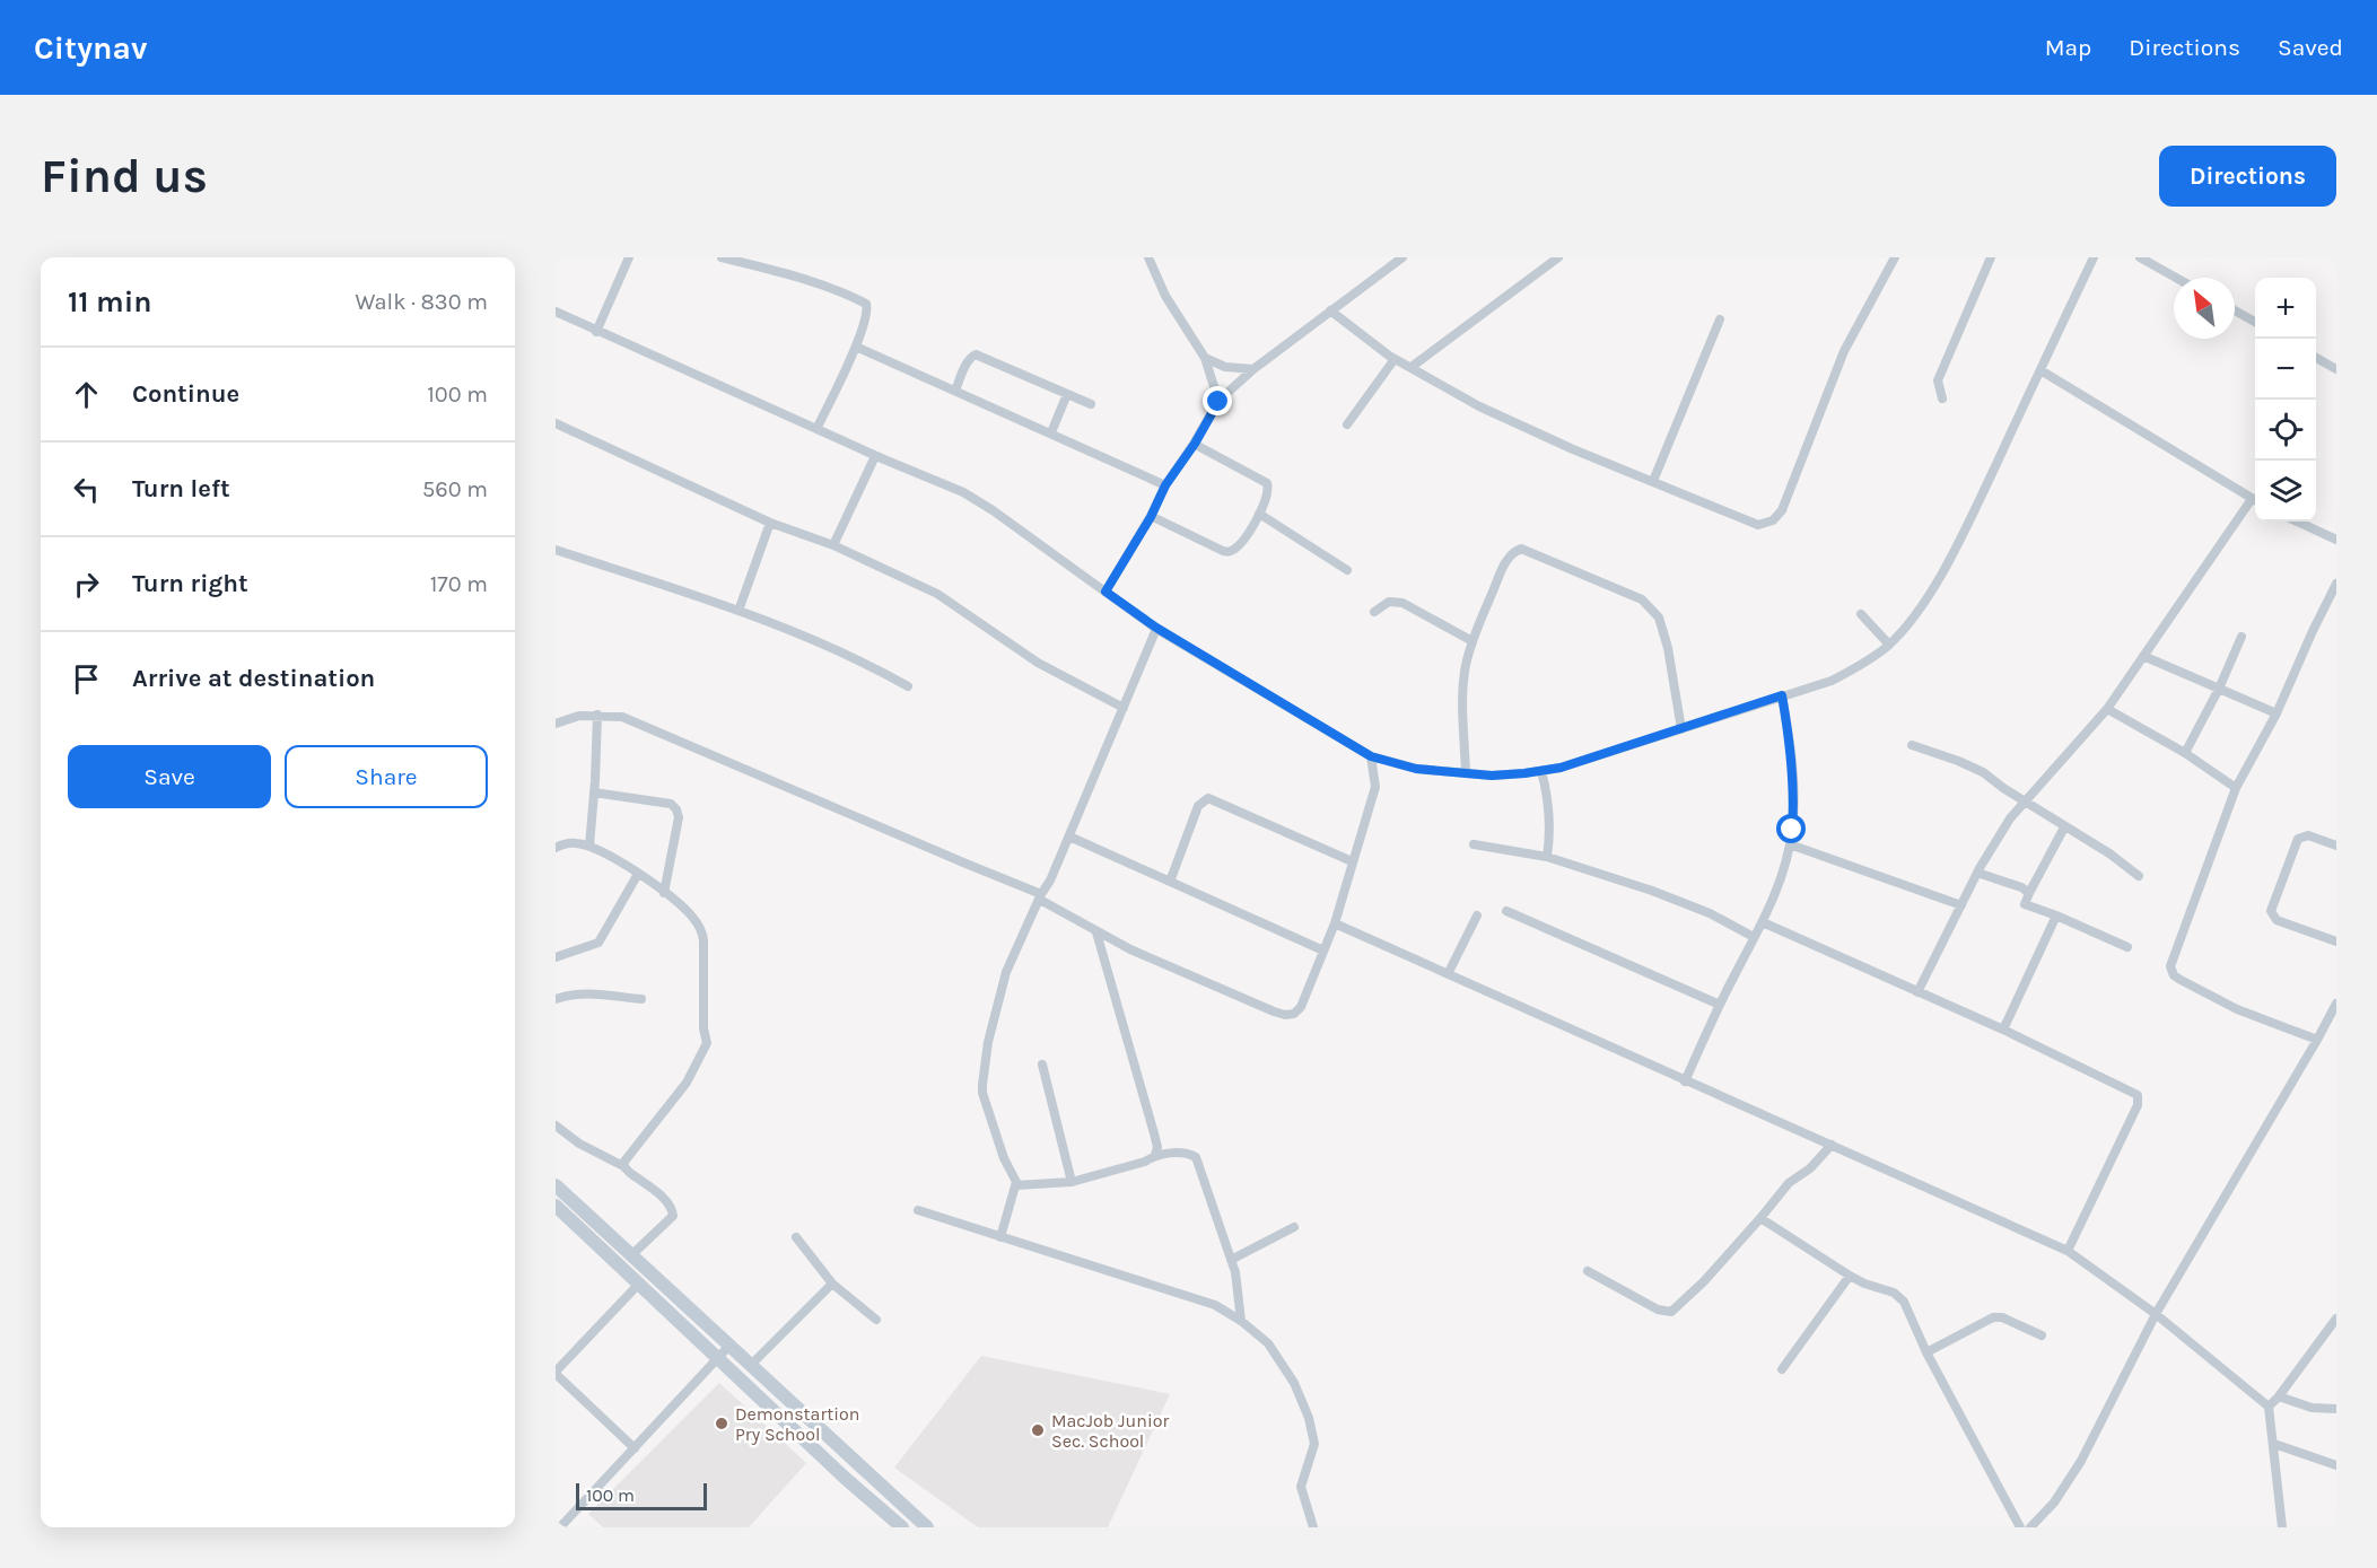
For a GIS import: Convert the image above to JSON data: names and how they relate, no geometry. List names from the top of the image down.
{
  "places": ["Demonstartion Pry School", "MacJob Junior Sec. School"],
  "scale_bar": "100 m",
  "north": "top left",
  "page": {
    "header": "Citynav",
    "nav": ["Map", "Directions", "Saved"],
    "buttons": [
      "Directions",
      ["Save", "Share"]
    ],
    "title": "Find us",
    "heading": ["11 min", "Walk · 830 m"],
    "map_buttons": ["+", "−"],
    "list": [
      ["Continue", "100 m"],
      ["Turn left", "560 m"],
      ["Turn right", "170 m"],
      "Arrive at destination"
    ],
    "scale": "100 m"
  }
}
